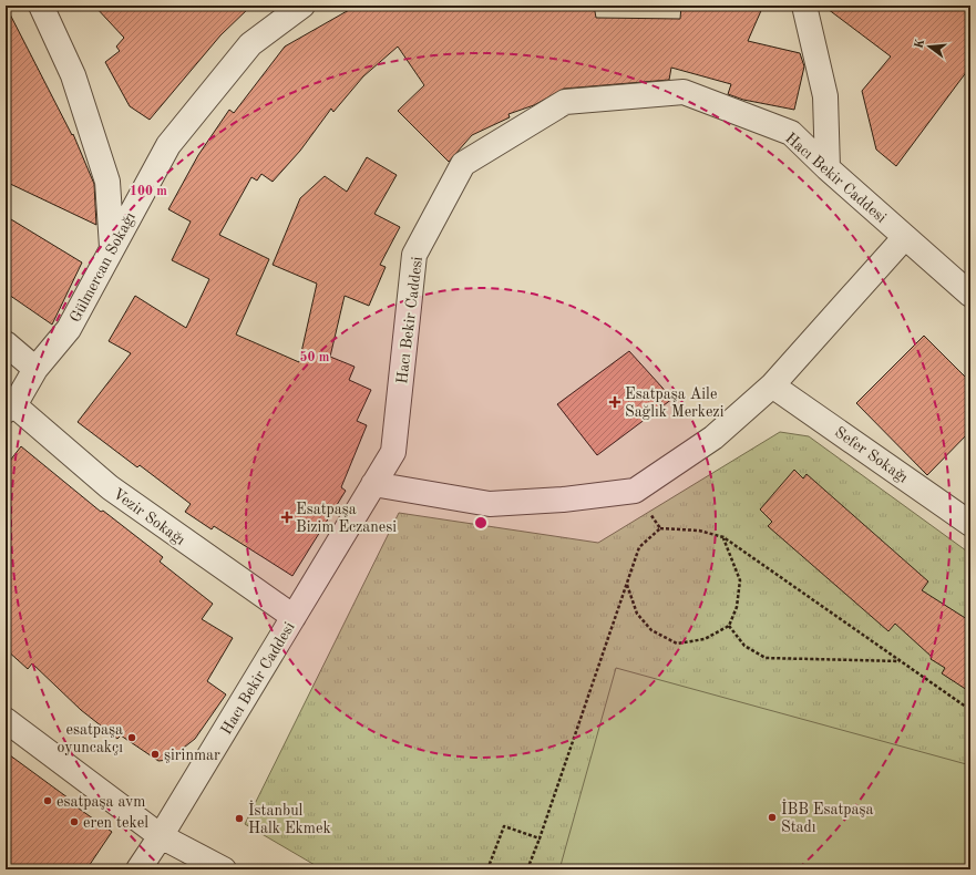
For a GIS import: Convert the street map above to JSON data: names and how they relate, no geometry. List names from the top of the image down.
{
  "streets": {
    "street": [
      "Hacı Bekir Caddesi",
      "Gülmercan Sokağı",
      "Sefer Sokağı",
      "Vezir Sokağı"
    ]
  },
  "crossings": [
    ["Hacı Bekir Caddesi", "Vezir Sokağı"],
    ["Gülmercan Sokağı", "Vezir Sokağı"]
  ],
  "places": {
    "health": ["Esatpaşa Aile Sağlık Merkezi", "Esatpaşa Bizim Eczanesi"],
    "other": [
      "esatpaşa oyuncakçı",
      "şirinmar",
      "esatpaşa avm",
      "İBB Esatpaşa Stadı",
      "İstanbul Halk Ekmek",
      "eren tekel"
    ]
  },
  "north": "left",
  "rings": ["100 m", "50 m"]
}
